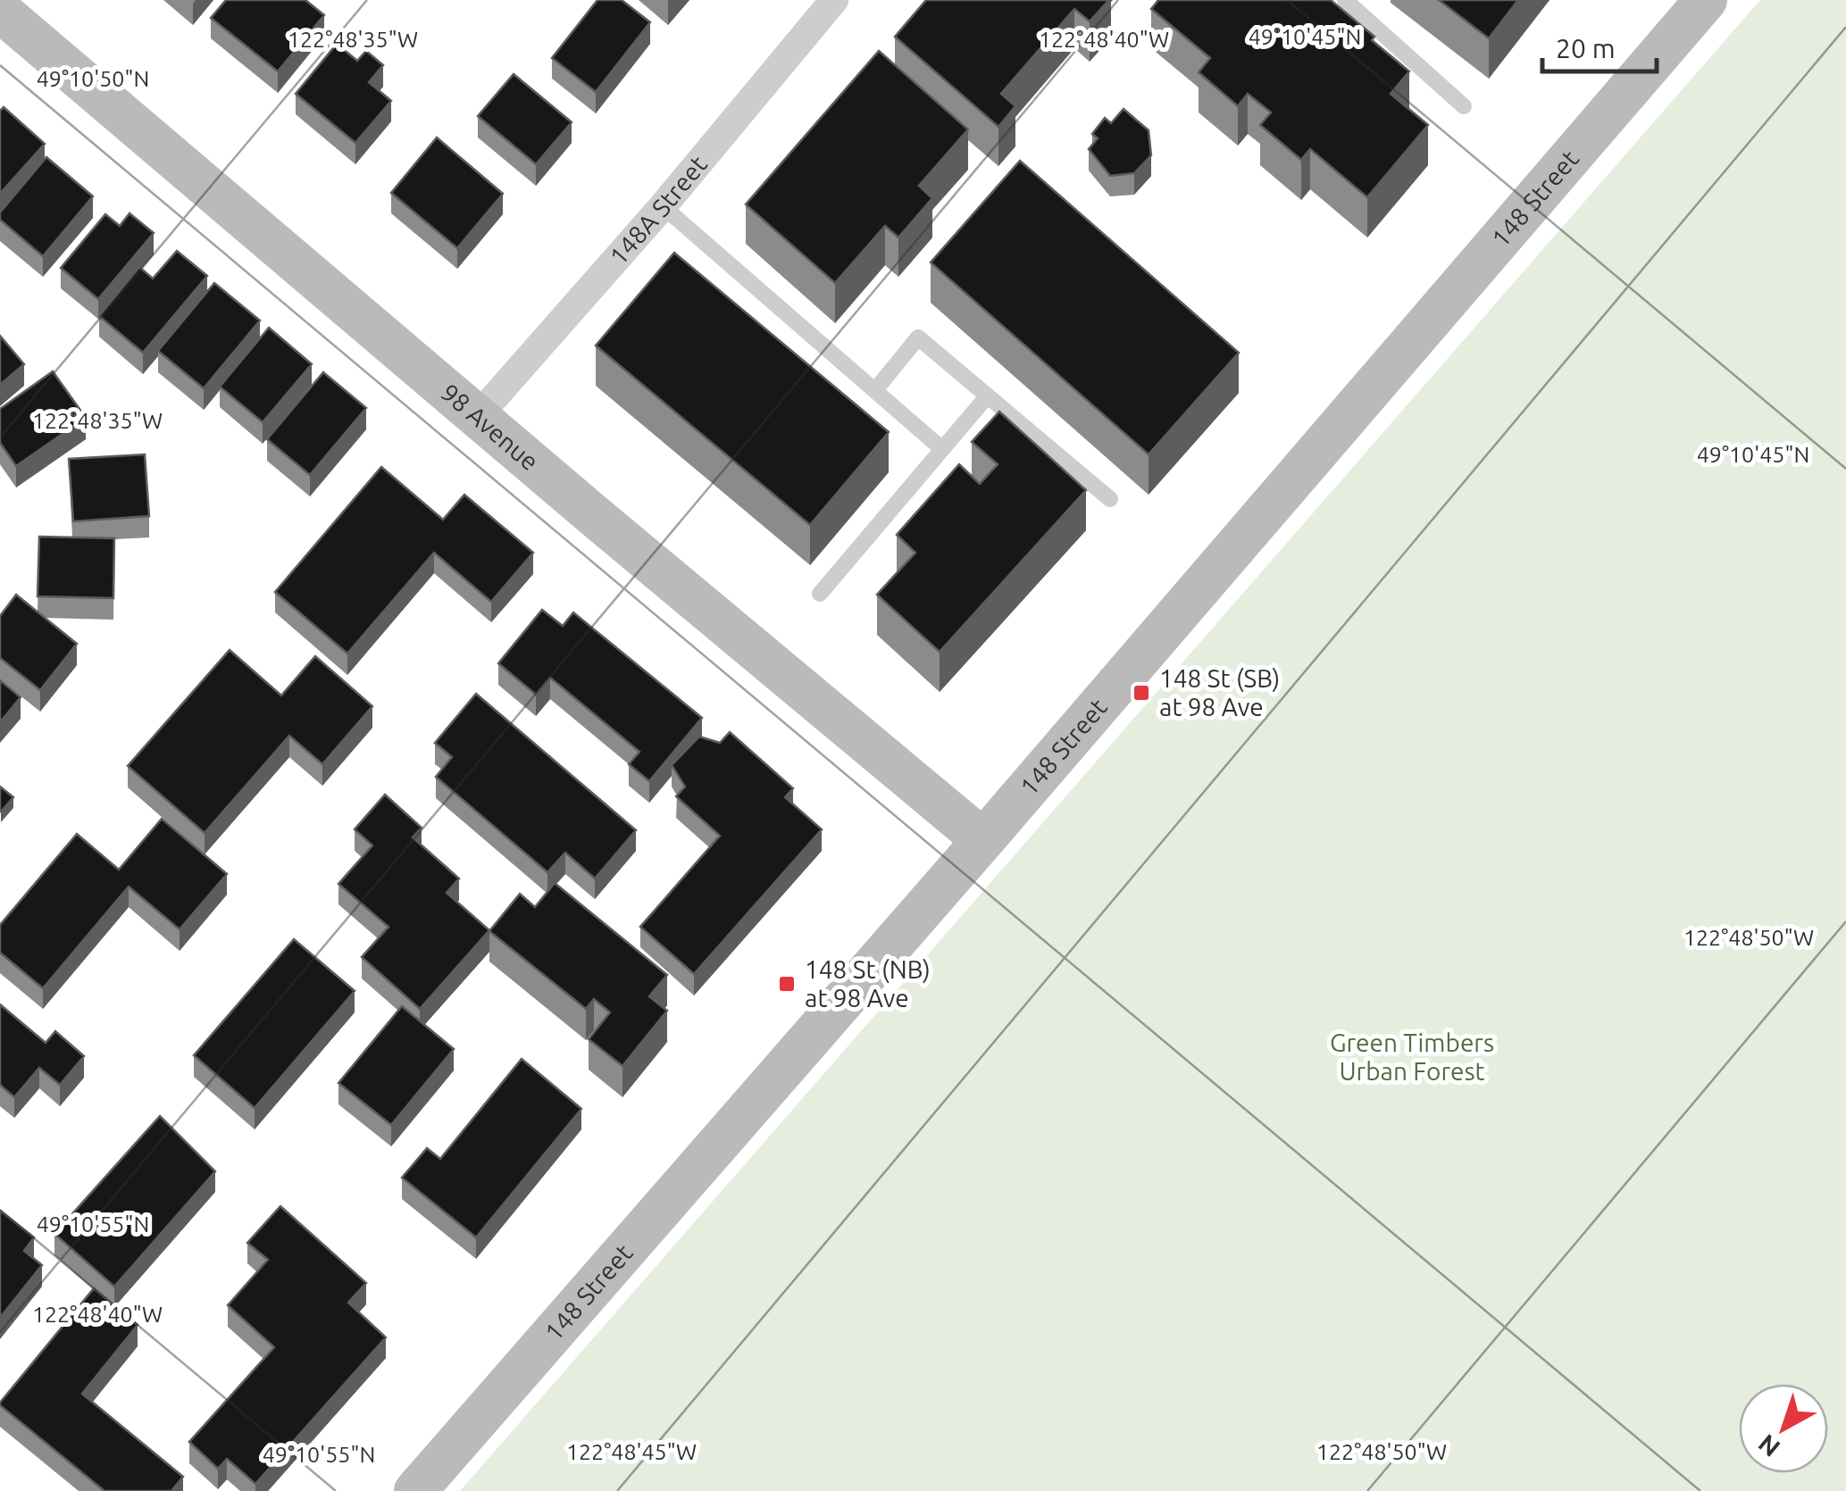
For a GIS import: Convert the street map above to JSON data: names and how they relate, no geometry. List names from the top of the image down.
{
  "streets": {
    "main road": ["148 Street", "98 Avenue"],
    "street": ["148A Street"]
  },
  "crossings": [
    ["148 Street", "98 Avenue"],
    ["148A Street", "98 Avenue"]
  ],
  "parks": ["Green Timbers Urban Forest"],
  "places": {
    "transit": ["148 St (SB) at 98 Ave", "148 St (NB) at 98 Ave"]
  },
  "scale_bar": "20 m",
  "north": "bottom left",
  "coordinates": [
    "49°10'45\"N",
    "122°48'35\"W",
    "122°48'40\"W",
    "49°10'50\"N",
    "122°48'50\"W",
    "49°10'55\"N",
    "122°48'45\"W"
  ]
}
